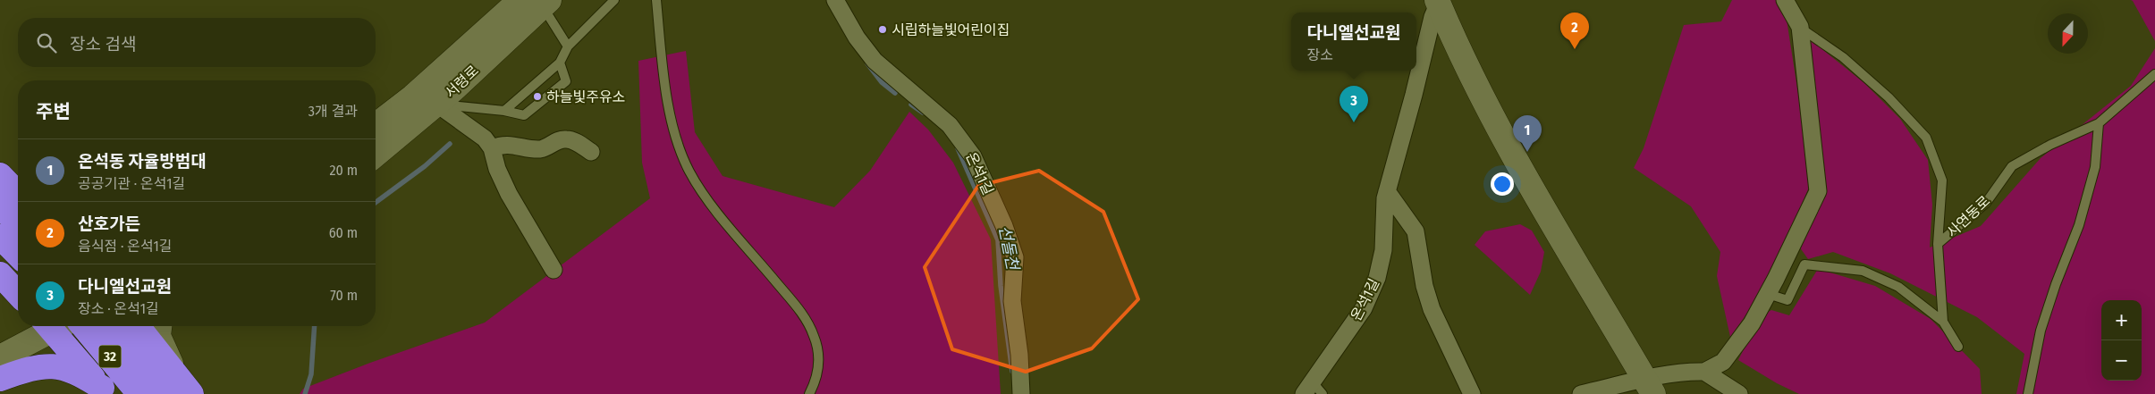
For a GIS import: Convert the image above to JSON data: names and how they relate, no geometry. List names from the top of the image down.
{
  "streets": {
    "highway": ["32"],
    "street": ["서령로", "온석1길", "사연동로"]
  },
  "water": ["선돌천"],
  "places": ["시립하늘빛어린이집", "하늘빛주유소"],
  "north": "bottom",
  "page": {
    "pins": ["2", "3", "1"],
    "popup": ["다니엘선교원", "장소"],
    "search": "장소 검색",
    "heading": ["주변", "3개 결과"],
    "list": [
      {
        "mark": "1",
        "name": "온석동 자율방범대",
        "note": "공공기관 · 온석1길",
        "value": "20 m"
      },
      {
        "mark": "2",
        "name": "산호가든",
        "note": "음식점 · 온석1길",
        "value": "60 m"
      },
      {
        "mark": "3",
        "name": "다니엘선교원",
        "note": "장소 · 온석1길",
        "value": "70 m"
      }
    ],
    "map_buttons": ["+", "−"]
  }
}
